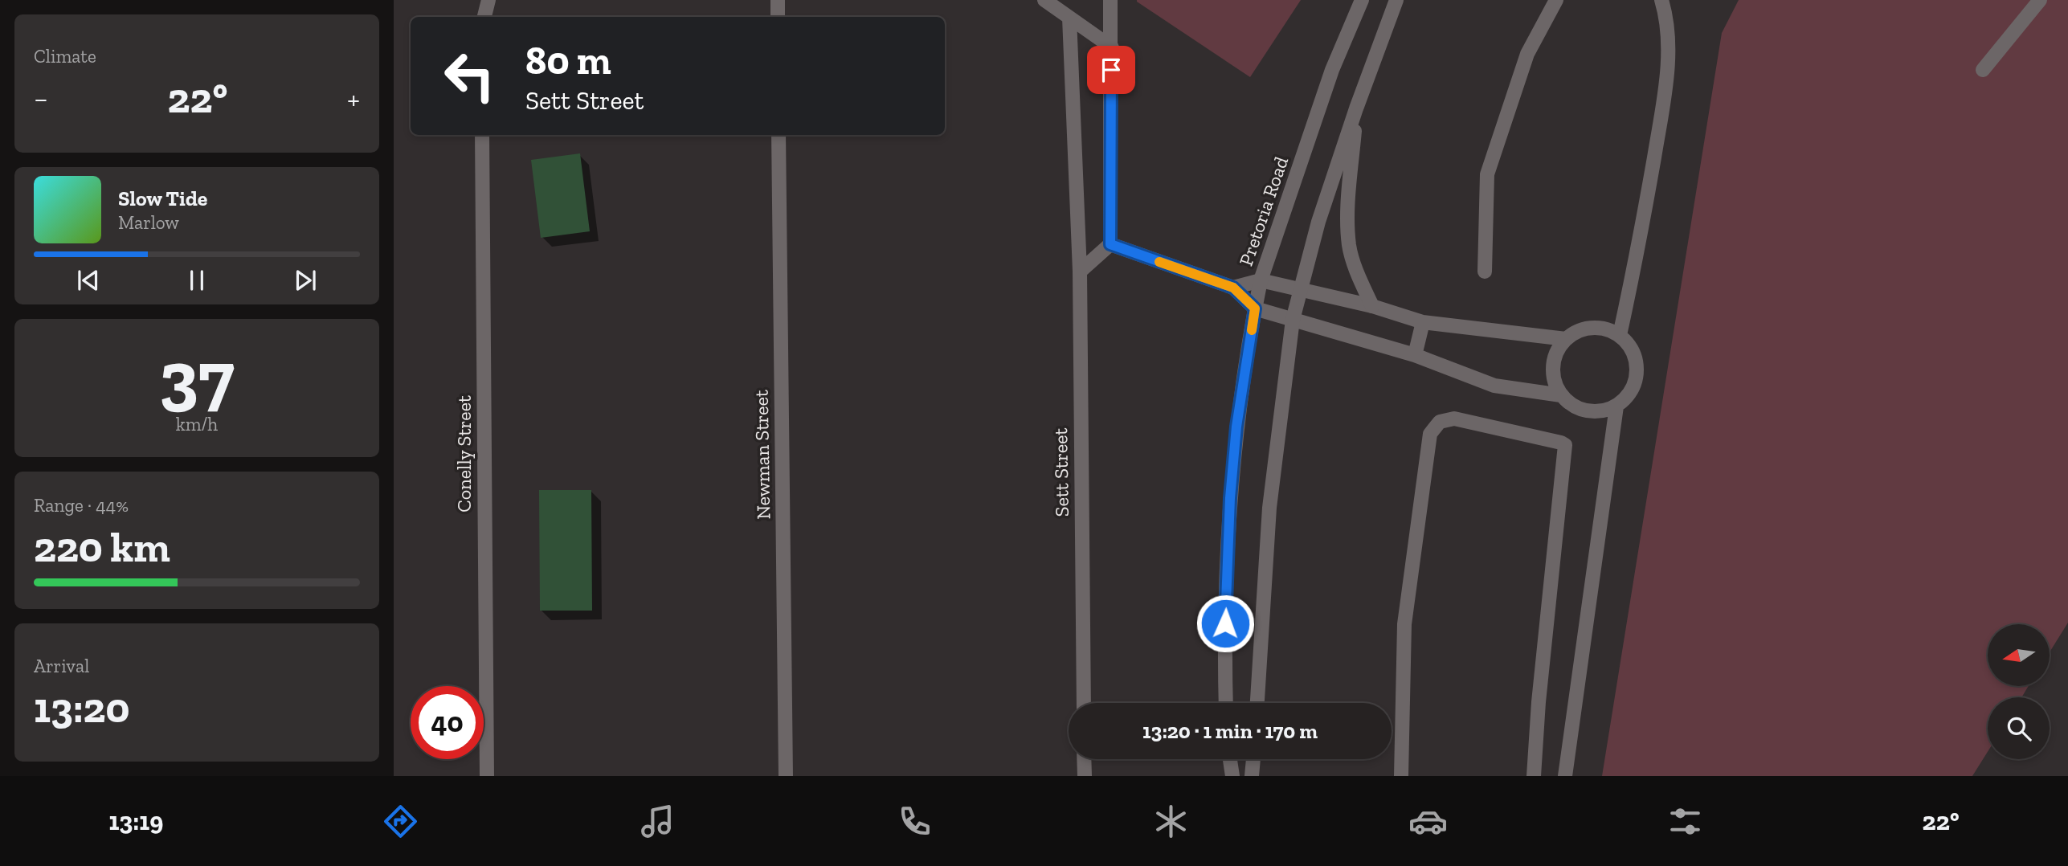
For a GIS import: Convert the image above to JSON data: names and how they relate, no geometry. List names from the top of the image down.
{
  "streets": {
    "street": [
      "Pretoria Road",
      "Conelly Street",
      "Newman Street",
      "Sett Street"
    ]
  },
  "north": "left",
  "page": {
    "tile": [
      "Climate",
      ["37", "km/h"],
      ["Range · 44%", "220 km"],
      ["Arrival", "13:20"]
    ],
    "turn": ["80 m", "Sett Street"],
    "heat": ["−", "22°", "+"],
    "song": ["Slow Tide", "Marlow"],
    "limit": "40",
    "trip": "13:20 · 1 min · 170 m",
    "tabs": ["13:19", "22°"]
  }
}
